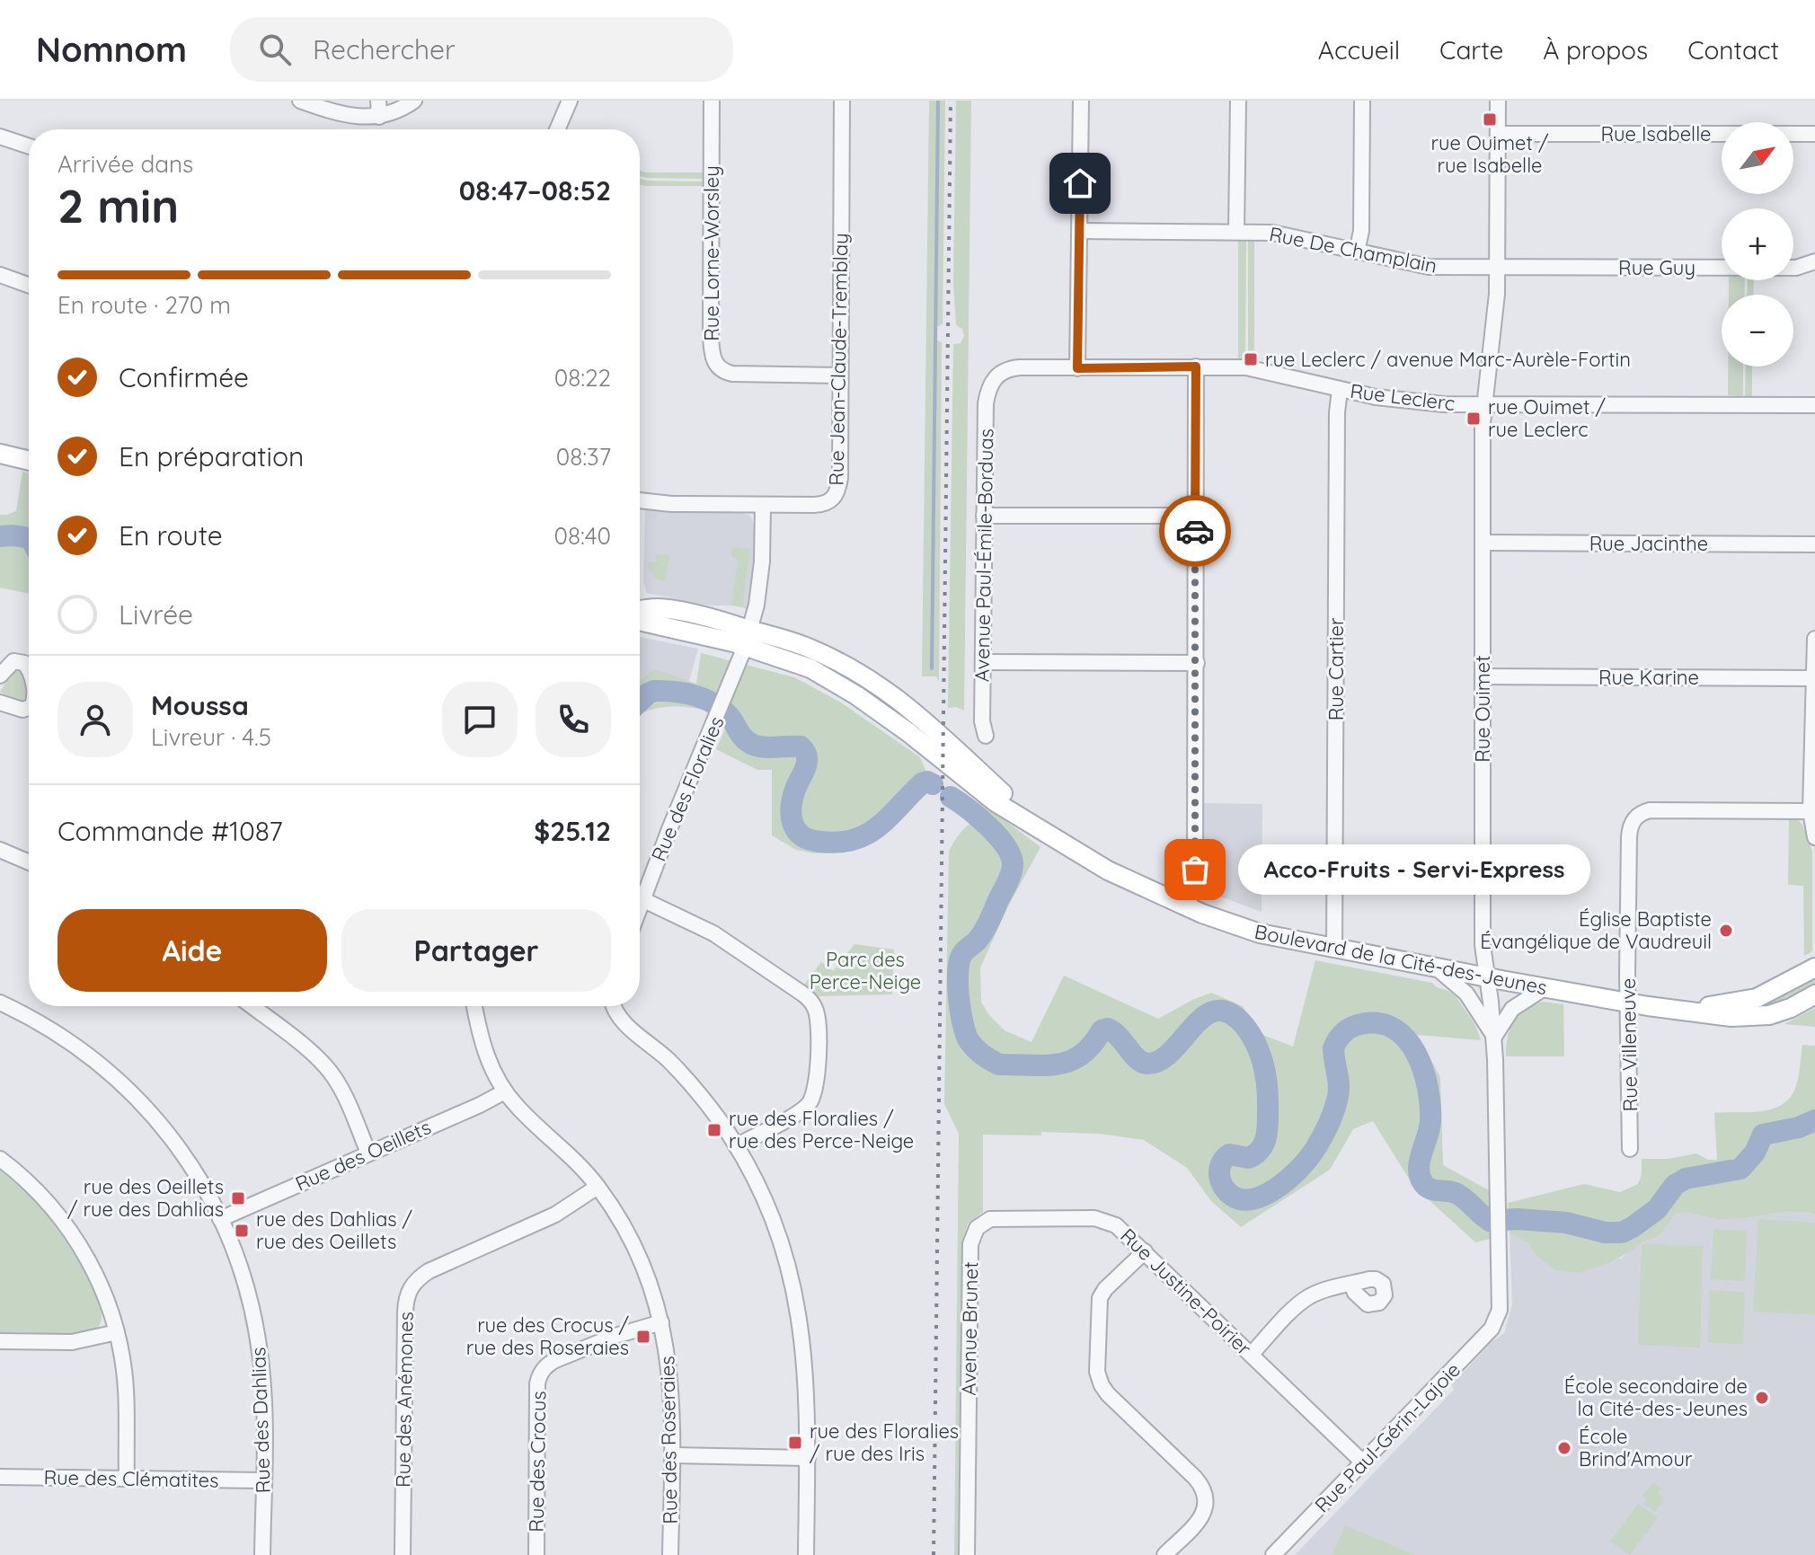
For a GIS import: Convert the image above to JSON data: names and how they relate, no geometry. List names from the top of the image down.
{
  "streets": {
    "main road": ["Boulevard de la Cité-des-Jeunes"],
    "street": [
      "Rue Isabelle",
      "Rue De Champlain",
      "Rue Lorne-Worsley",
      "Rue Guy",
      "Rue Jean-Claude-Tremblay",
      "Rue Leclerc",
      "Rue Jacinthe",
      "Avenue Paul-Émile-Borduas",
      "Rue Cartier",
      "Rue Karine",
      "Rue Ouimet",
      "Rue des Floralies",
      "Rue Villeneuve",
      "Rue des Oeillets",
      "Rue Justine-Poirier",
      "Avenue Brunet",
      "Rue des Anémones",
      "Rue des Dahlias",
      "Rue Paul-Gérin-Lajoie",
      "Rue des Roseraies",
      "Rue des Crocus",
      "Rue des Clématites"
    ]
  },
  "crossings": [
    ["Rue Isabelle", "Rue Ouimet"],
    ["Rue De Champlain", "Rue Guy"],
    ["Rue De Champlain", "Rue Ouimet"],
    ["Rue Lorne-Worsley", "Rue Jean-Claude-Tremblay"],
    ["Rue Guy", "Rue Ouimet"],
    ["Rue Jean-Claude-Tremblay", "Rue des Floralies"],
    ["Rue Leclerc", "Avenue Paul-Émile-Borduas"],
    ["Rue Leclerc", "Rue Cartier"],
    ["Rue Leclerc", "Rue Ouimet"],
    ["Rue Jacinthe", "Rue Ouimet"],
    ["Rue Cartier", "Boulevard de la Cité-des-Jeunes"],
    ["Rue Karine", "Rue Ouimet"],
    ["Rue Ouimet", "Boulevard de la Cité-des-Jeunes"],
    ["Rue Ouimet", "Rue Paul-Gérin-Lajoie"],
    ["Rue des Floralies", "Boulevard de la Cité-des-Jeunes"],
    ["Boulevard de la Cité-des-Jeunes", "Rue Villeneuve"],
    ["Rue des Oeillets", "Rue des Dahlias"],
    ["Rue des Oeillets", "Rue des Roseraies"],
    ["Rue Justine-Poirier", "Avenue Brunet"],
    ["Rue Justine-Poirier", "Rue Paul-Gérin-Lajoie"],
    ["Rue des Anémones", "Rue des Roseraies"],
    ["Rue des Dahlias", "Rue des Clématites"],
    ["Rue des Roseraies", "Rue des Crocus"]
  ],
  "parks": ["Parc des Perce-Neige"],
  "places": {
    "transit": [
      "rue Ouimet / rue Isabelle",
      "rue Leclerc / avenue Marc-Aurèle-Fortin",
      "rue Ouimet / rue Leclerc",
      "rue des Floralies / rue des Perce-Neige",
      "rue des Oeillets / rue des Dahlias",
      "rue des Dahlias / rue des Oeillets",
      "rue des Crocus / rue des Roseraies",
      "rue des Floralies / rue des Iris"
    ],
    "other": [
      "Acco-Fruits - Servi-Express",
      "Église Baptiste Évangélique de Vaudreuil",
      "École secondaire de la Cité-des-Jeunes",
      "École Brind'Amour"
    ]
  },
  "north": "top right",
  "page": {
    "header": "Nomnom",
    "search": "Rechercher",
    "nav": [
      "Accueil",
      "Carte",
      "À propos",
      "Contact"
    ],
    "map_buttons": ["+", "−"],
    "heading": ["2 min", "Arrivée dans", "08:47–08:52"],
    "panel": [
      "Moussa",
      "Livreur · 4.5",
      "Commande #1087",
      "$25.12"
    ],
    "bar": "En route · 270 m",
    "list": [
      ["Confirmée", "08:22"],
      ["En préparation", "08:37"],
      ["En route", "08:40"],
      "Livrée"
    ],
    "bubble": "Acco-Fruits - Servi-Express",
    "buttons": ["Aide", "Partager"]
  }
}
